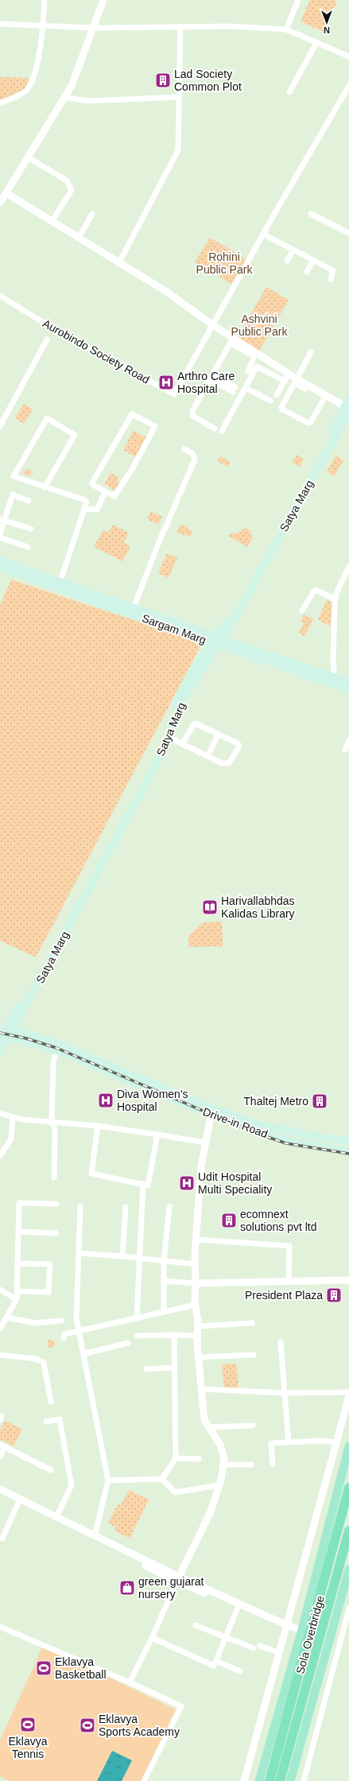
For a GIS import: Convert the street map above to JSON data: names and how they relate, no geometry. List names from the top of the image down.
{
  "streets": {
    "highway": ["Sola Overbridge"],
    "main road": ["Satya Marg", "Sargam Marg", "Drive-in Road"],
    "street": ["Aurobindo Society Road"]
  },
  "crossings": [
    ["Satya Marg", "Sargam Marg"],
    ["Satya Marg", "Drive-in Road"]
  ],
  "parks": ["Rohini Public Park", "Ashvini Public Park"],
  "places": {
    "building": [
      "Lad Society Common Plot",
      "Thaltej Metro",
      "ecomnext solutions pvt ltd",
      "President Plaza"
    ],
    "hospital": ["Arthro Care Hospital", "Diva Women's Hospital", "Udit Hospital Multi Speciality"],
    "library": ["Harivallabhdas Kalidas Library"],
    "shop": ["green gujarat nursery"],
    "sports": ["Eklavya Basketball", "Eklavya Tennis", "Eklavya Sports Academy"]
  },
  "north": "bottom"
}
